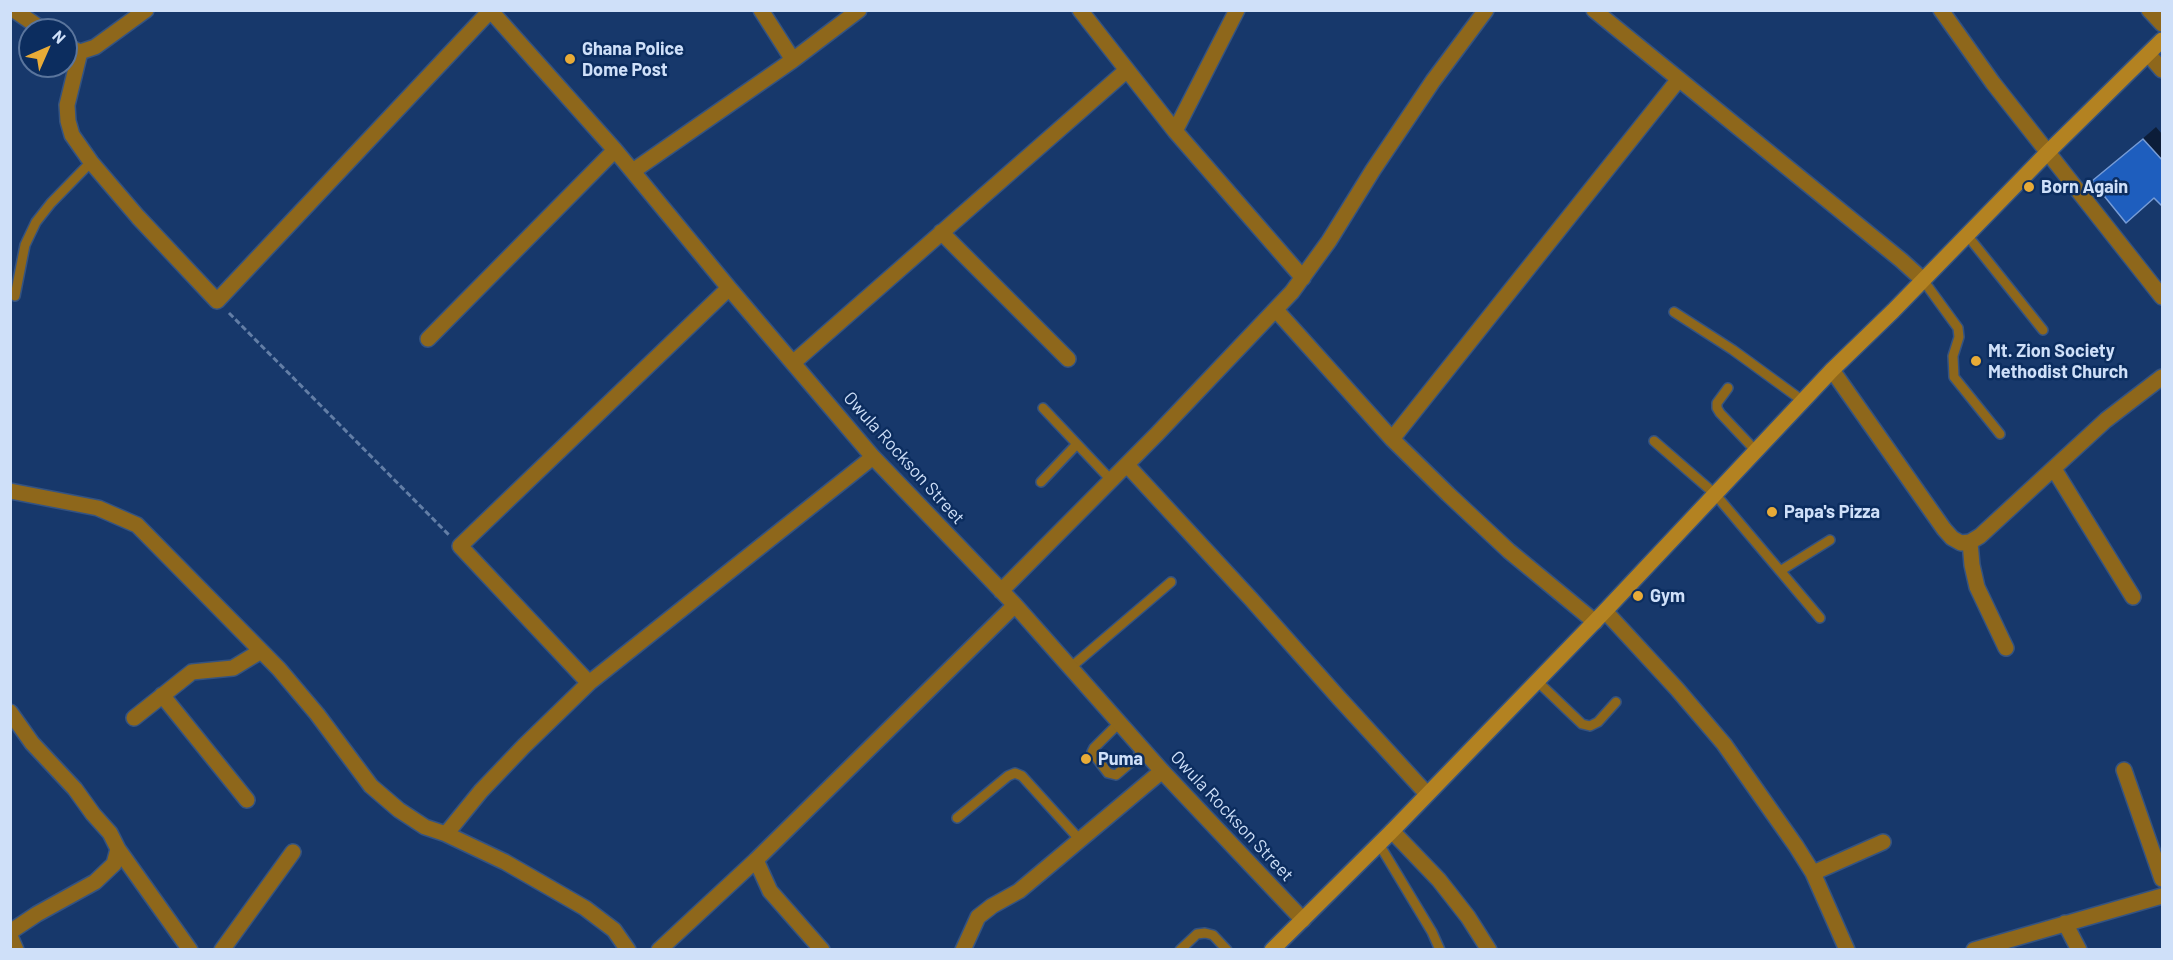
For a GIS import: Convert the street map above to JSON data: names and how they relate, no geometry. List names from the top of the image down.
{
  "streets": {
    "street": ["Owula Rockson Street"]
  },
  "places": [
    "Ghana Police Dome Post",
    "Born Again",
    "Mt. Zion Society Methodist Church",
    "Papa's Pizza",
    "Gym",
    "Puma"
  ],
  "north": "top right"
}
